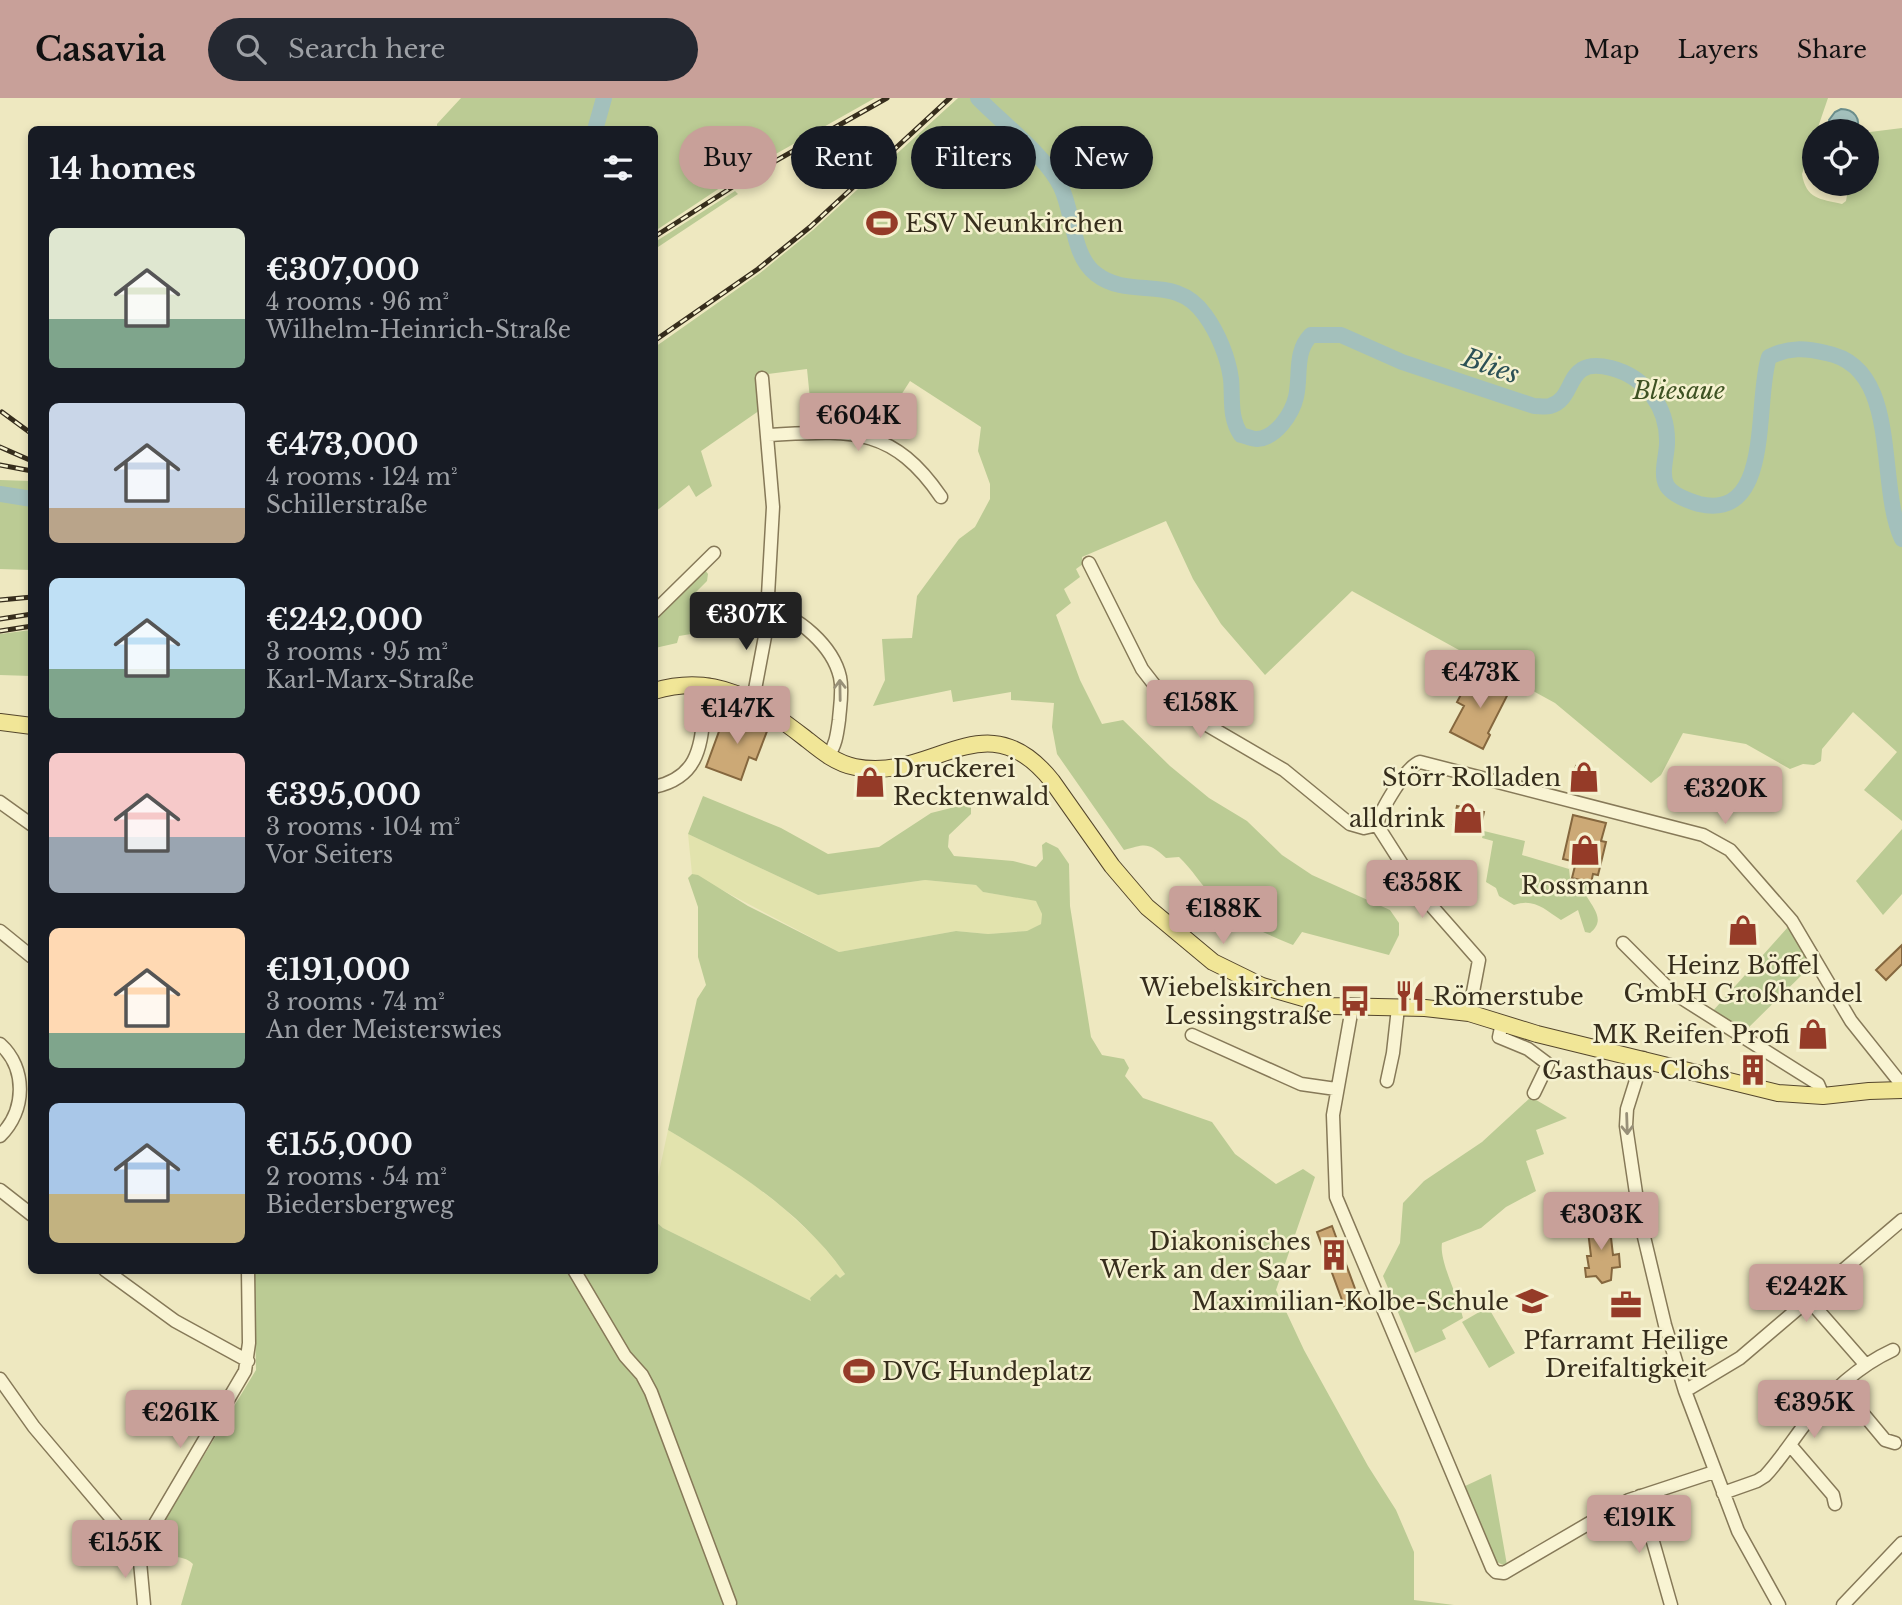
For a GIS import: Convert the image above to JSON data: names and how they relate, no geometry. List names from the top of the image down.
{
  "water": ["Blies"],
  "parks": ["Bliesaue"],
  "places": {
    "sports": ["ESV Neunkirchen", "DVG Hundeplatz"],
    "shop": [
      "Störr Rolladen",
      "Druckerei Recktenwald",
      "alldrink",
      "Rossmann",
      "Heinz Böffel GmbH Großhandel",
      "MK Reifen Profi"
    ],
    "restaurant": ["Römerstube"],
    "bus stop": ["Wiebelskirchen Lessingstraße"],
    "building": ["Gasthaus Clohs", "Diakonisches Werk an der Saar"],
    "school or university": ["Maximilian-Kolbe-Schule"],
    "office": ["Pfarramt Heilige Dreifaltigkeit"]
  },
  "page": {
    "header": "Casavia",
    "search": "Search here",
    "nav": ["Map", "Layers", "Share"],
    "chip": [
      "Buy",
      "Rent",
      "Filters",
      "New"
    ],
    "heading": "14 homes",
    "list": [
      {
        "name": "€307,000",
        "note": "4 rooms · 96 m² · Wilhelm-Heinrich-Straße"
      },
      {
        "name": "€473,000",
        "note": "4 rooms · 124 m² · Schillerstraße"
      },
      {
        "name": "€242,000",
        "note": "3 rooms · 95 m² · Karl-Marx-Straße"
      },
      {
        "name": "€395,000",
        "note": "3 rooms · 104 m² · Vor Seiters"
      },
      {
        "name": "€191,000",
        "note": "3 rooms · 74 m² · An der Meisterswies"
      },
      {
        "name": "€155,000",
        "note": "2 rooms · 54 m² · Biedersbergweg"
      }
    ],
    "price": [
      "€604K",
      "€307K",
      "€473K",
      "€158K",
      "€147K",
      "€320K",
      "€358K",
      "€188K",
      "€303K",
      "€242K",
      "€395K",
      "€261K",
      "€191K",
      "€155K"
    ]
  }
}
